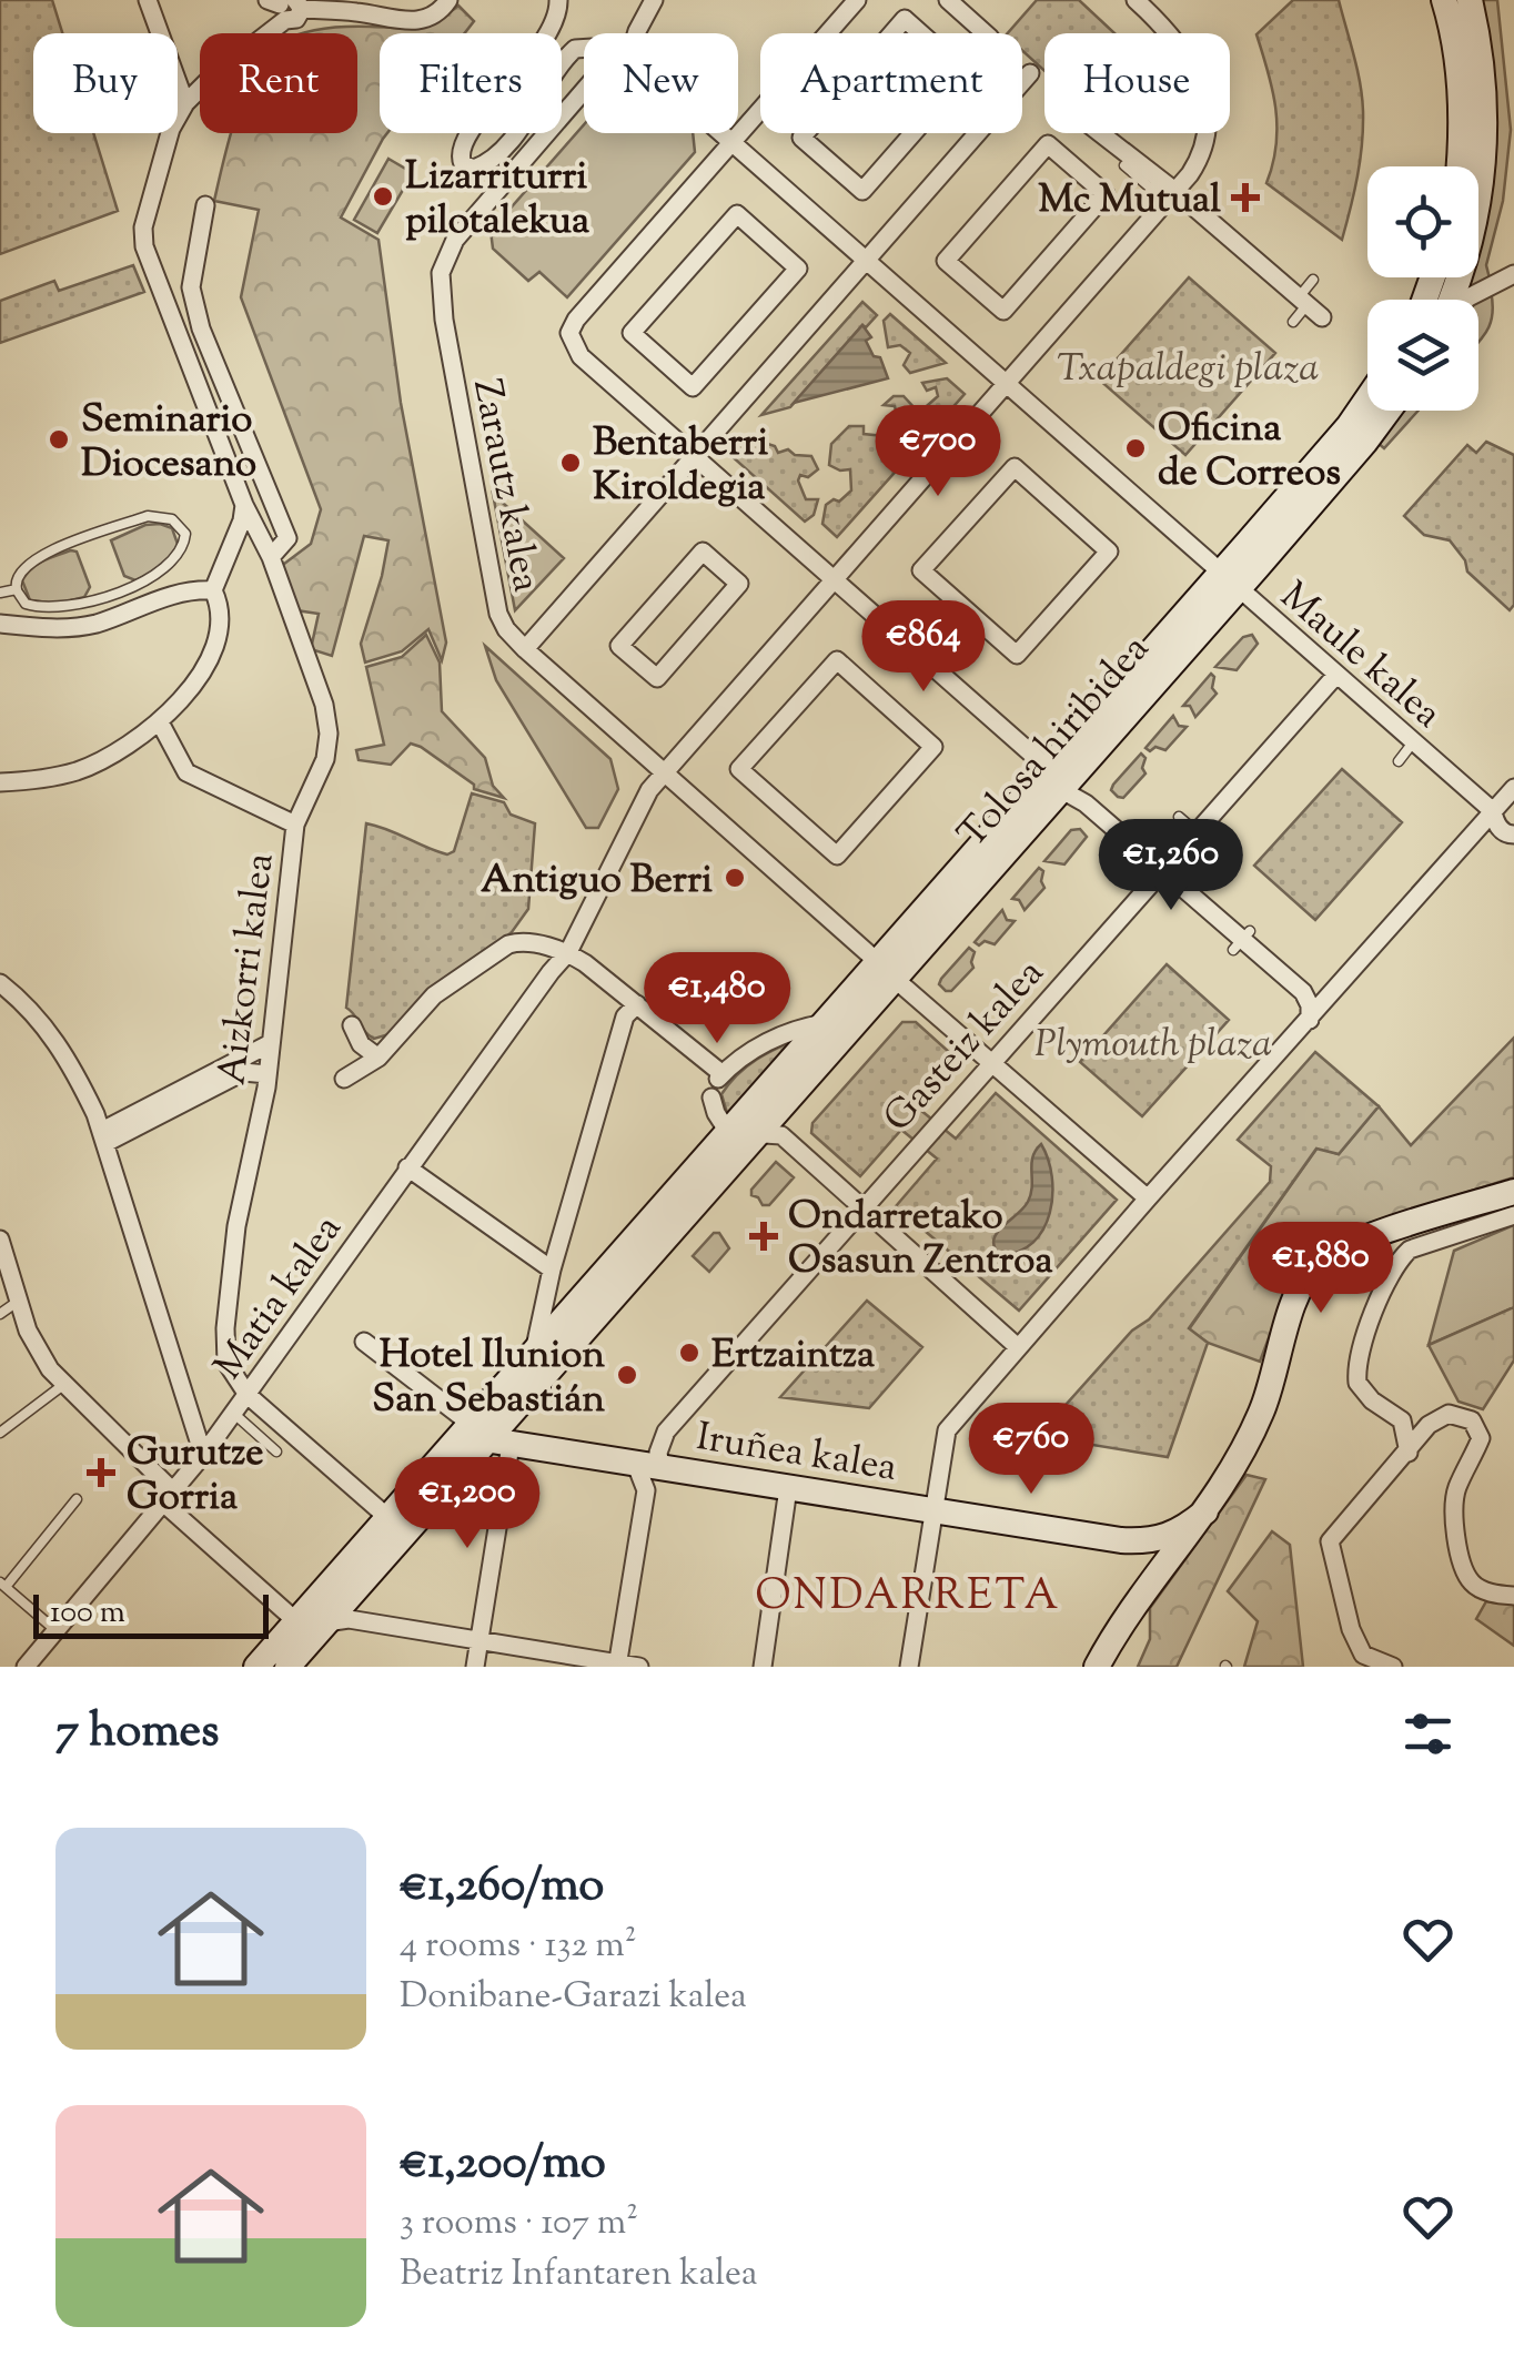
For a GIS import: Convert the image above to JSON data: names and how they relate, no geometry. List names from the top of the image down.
{
  "streets": {
    "main road": ["Tolosa hiribidea", "Iruñea kalea"],
    "street": [
      "Zarautz kalea",
      "Maule kalea",
      "Aizkorri kalea",
      "Gasteiz kalea",
      "Matia kalea"
    ]
  },
  "crossings": [
    ["Zarautz kalea", "Tolosa hiribidea"],
    ["Zarautz kalea", "Gasteiz kalea"],
    ["Zarautz kalea", "Matia kalea"],
    ["Maule kalea", "Tolosa hiribidea"],
    ["Maule kalea", "Gasteiz kalea"],
    ["Maule kalea", "Matia kalea"],
    ["Aizkorri kalea", "Matia kalea"],
    ["Gasteiz kalea", "Iruñea kalea"]
  ],
  "districts": ["ONDARRETA"],
  "parks": ["Txapaldegi plaza", "Plymouth plaza"],
  "places": {
    "other": [
      "Lizarriturri pilotalekua",
      "Seminario Diocesano",
      "Oficina de Correos",
      "Bentaberri Kiroldegia",
      "Antiguo Berri",
      "Ertzaintza",
      "Hotel Ilunion San Sebastián"
    ],
    "health": ["Mc Mutual", "Ondarretako Osasun Zentroa", "Gurutze Gorria"]
  },
  "scale_bar": "100 m",
  "page": {
    "chip": [
      "Buy",
      "Rent",
      "Filters",
      "New",
      "Apartment",
      "House"
    ],
    "price": [
      "€700",
      "€864",
      "€1,260",
      "€1,480",
      "€1,880",
      "€760",
      "€1,200"
    ],
    "scale": "100 m",
    "heading": "7 homes",
    "list": [
      {
        "name": "€1,260/mo",
        "note": "4 rooms · 132 m² · Donibane-Garazi kalea"
      },
      {
        "name": "€1,200/mo",
        "note": "3 rooms · 107 m² · Beatriz Infantaren kalea"
      }
    ]
  }
}
